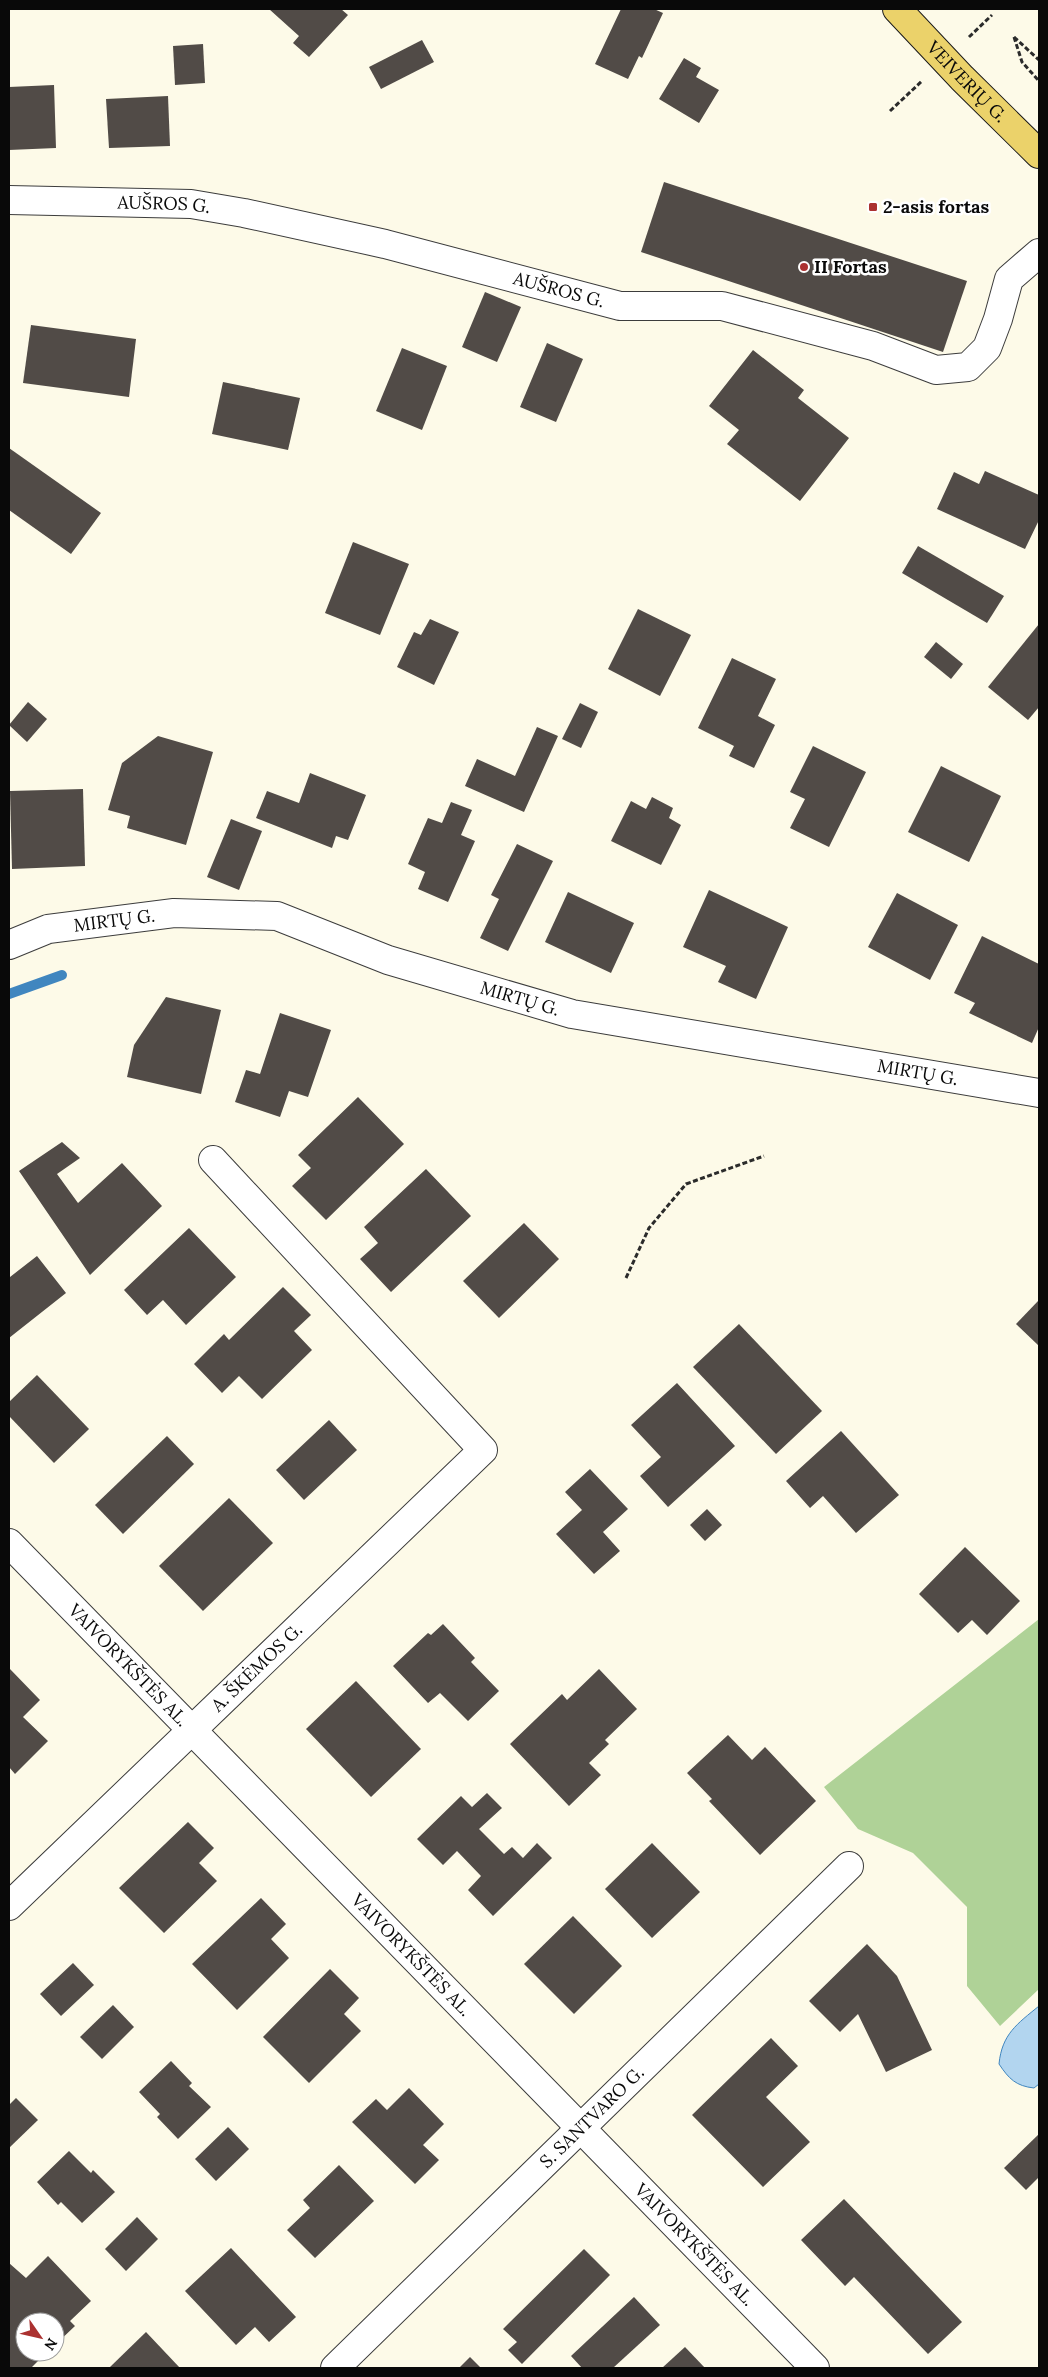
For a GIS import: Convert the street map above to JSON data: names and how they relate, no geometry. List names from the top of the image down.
{
  "streets": {
    "main road": ["VEIVERIŲ G."],
    "street": [
      "AUŠROS G.",
      "MIRTŲ G.",
      "VAIVORYKŠTĖS AL.",
      "A. ŠKĖMOS G.",
      "S. SANTVARO G."
    ]
  },
  "crossings": [
    ["VAIVORYKŠTĖS AL.", "A. ŠKĖMOS G."],
    ["VAIVORYKŠTĖS AL.", "S. SANTVARO G."]
  ],
  "places": {
    "transit": ["2-asis fortas"],
    "other": ["II Fortas"]
  },
  "north": "bottom right"
}
